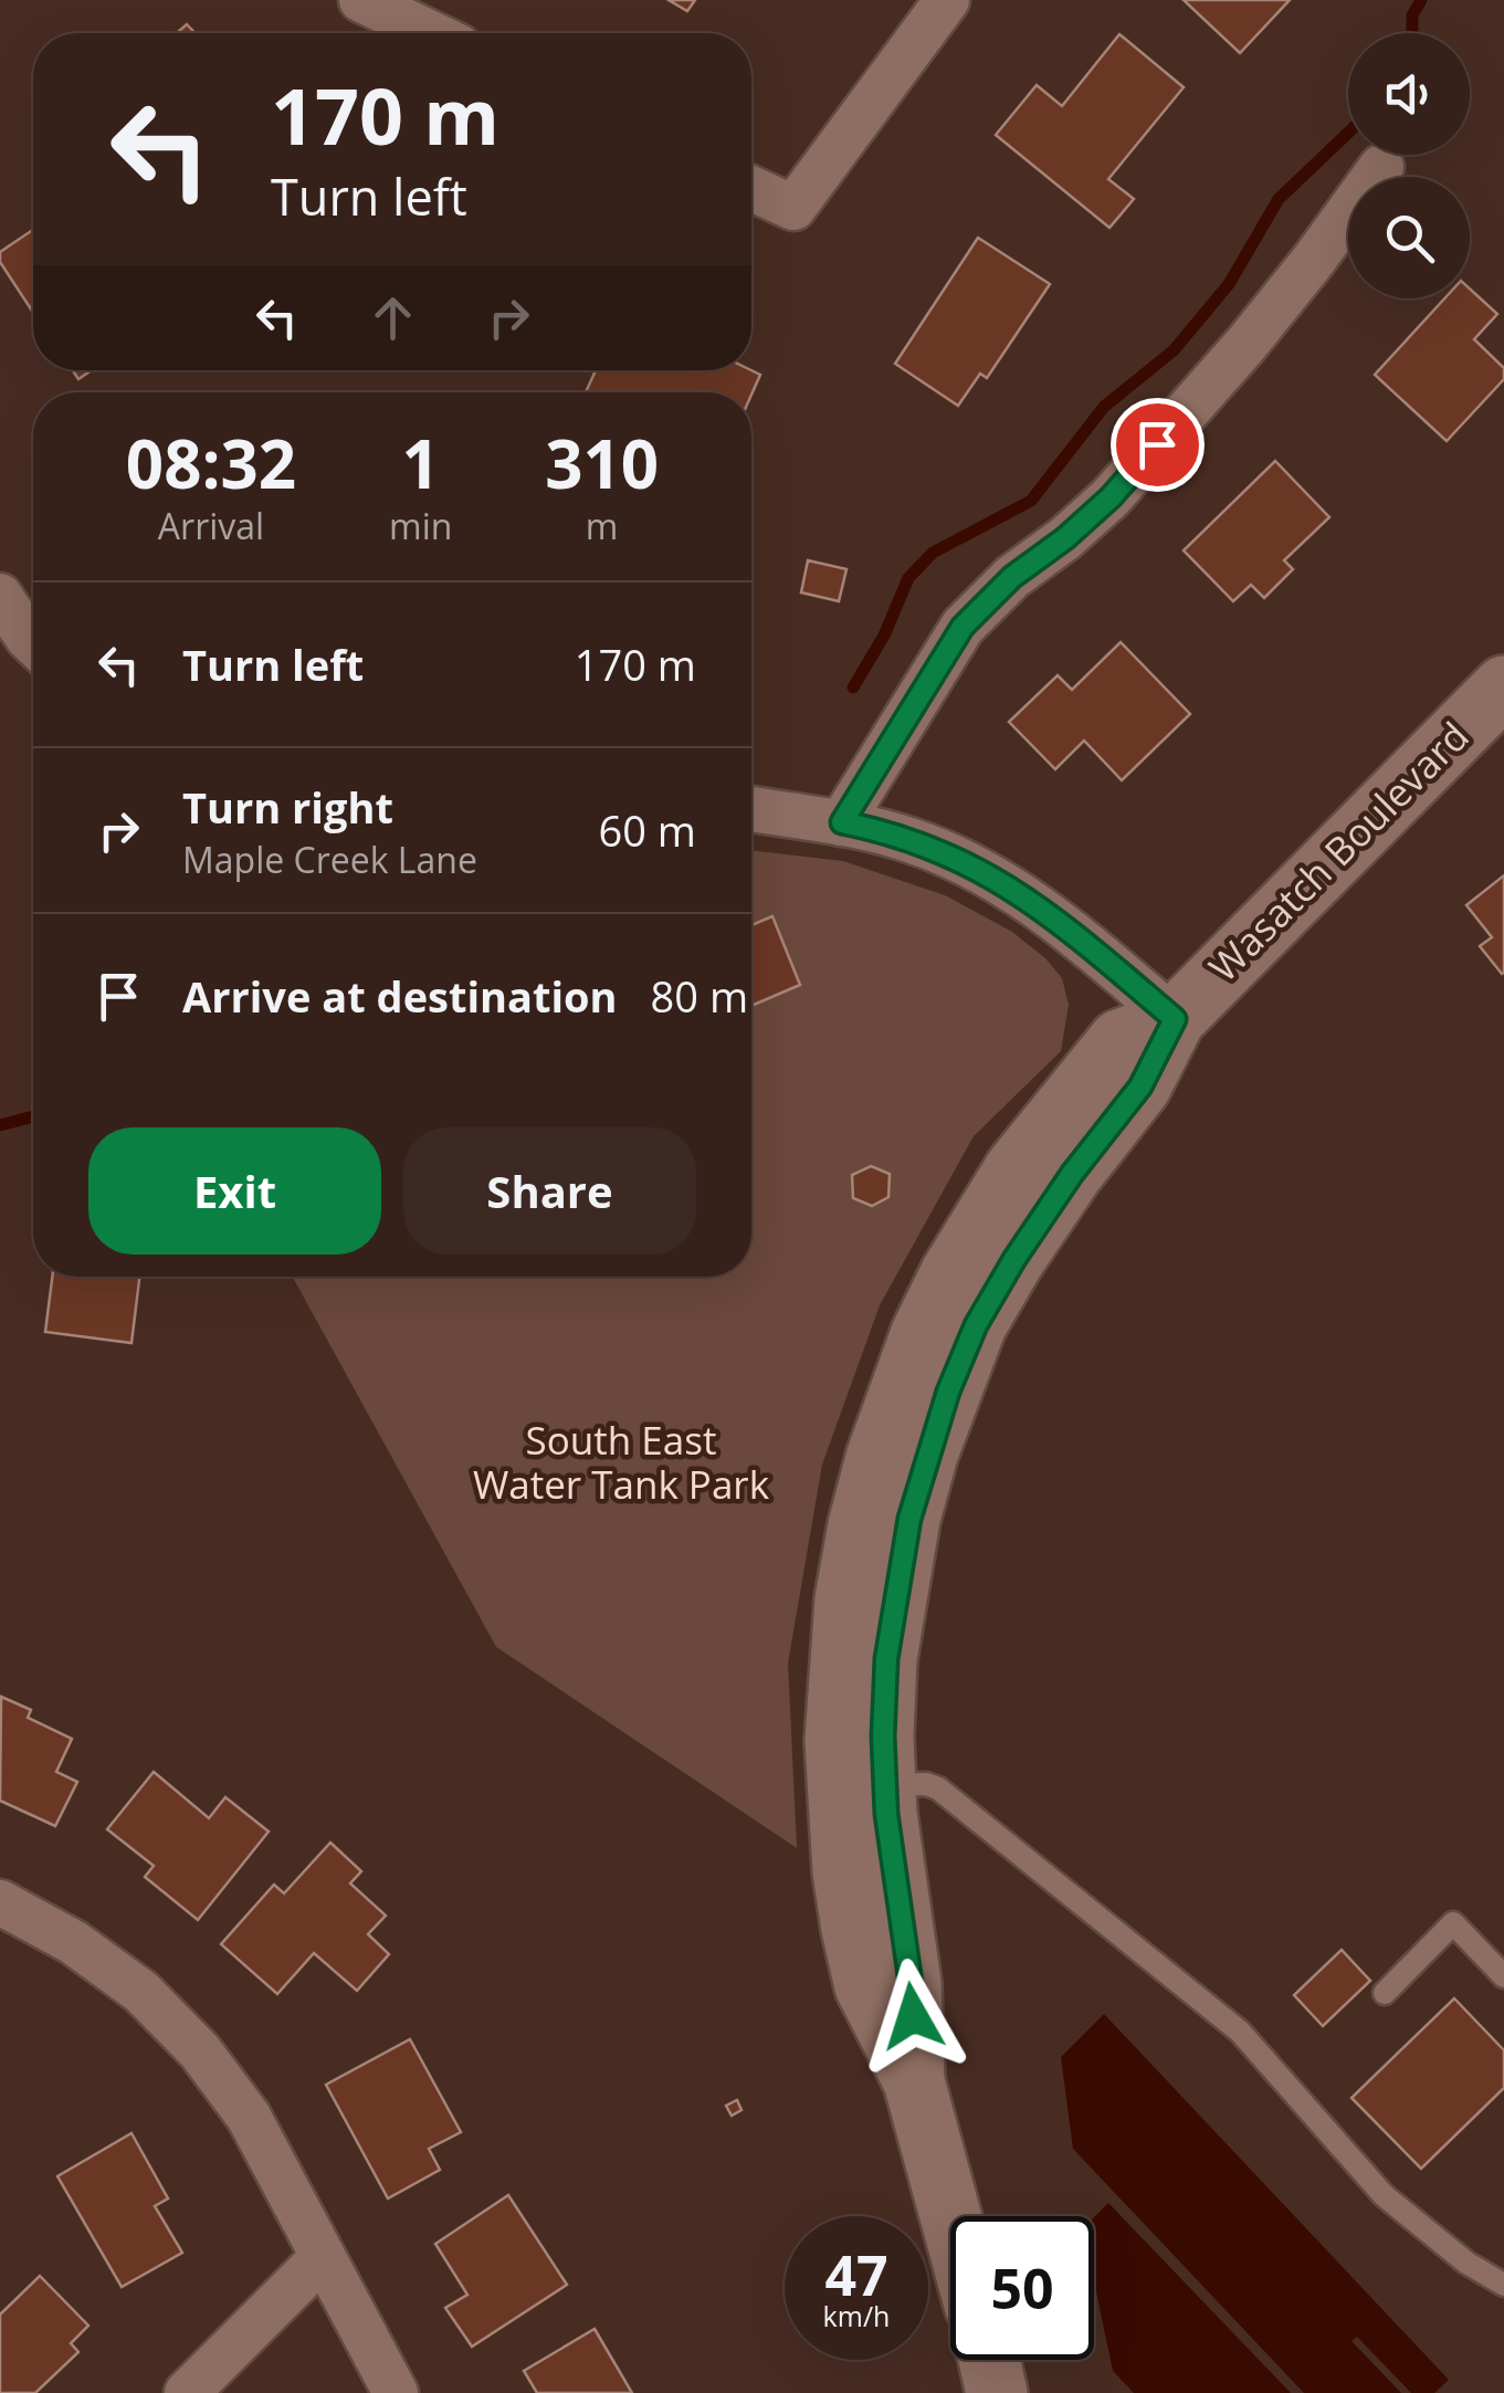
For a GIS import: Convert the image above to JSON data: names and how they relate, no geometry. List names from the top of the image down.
{
  "streets": {
    "main road": ["Wasatch Boulevard"]
  },
  "parks": ["South East Water Tank Park"],
  "page": {
    "turn": ["170 m", "Turn left"],
    "eta": [
      "08:32",
      "Arrival",
      "1",
      "min",
      "310",
      "m"
    ],
    "list": [
      {
        "name": "Turn left",
        "value": "170 m"
      },
      {
        "name": "Turn right",
        "note": "Maple Creek Lane",
        "value": "60 m"
      },
      {
        "name": "Arrive at destination",
        "value": "80 m"
      }
    ],
    "buttons": ["Exit", "Share"],
    "speed": "47 km/h",
    "limit": "50"
  }
}
